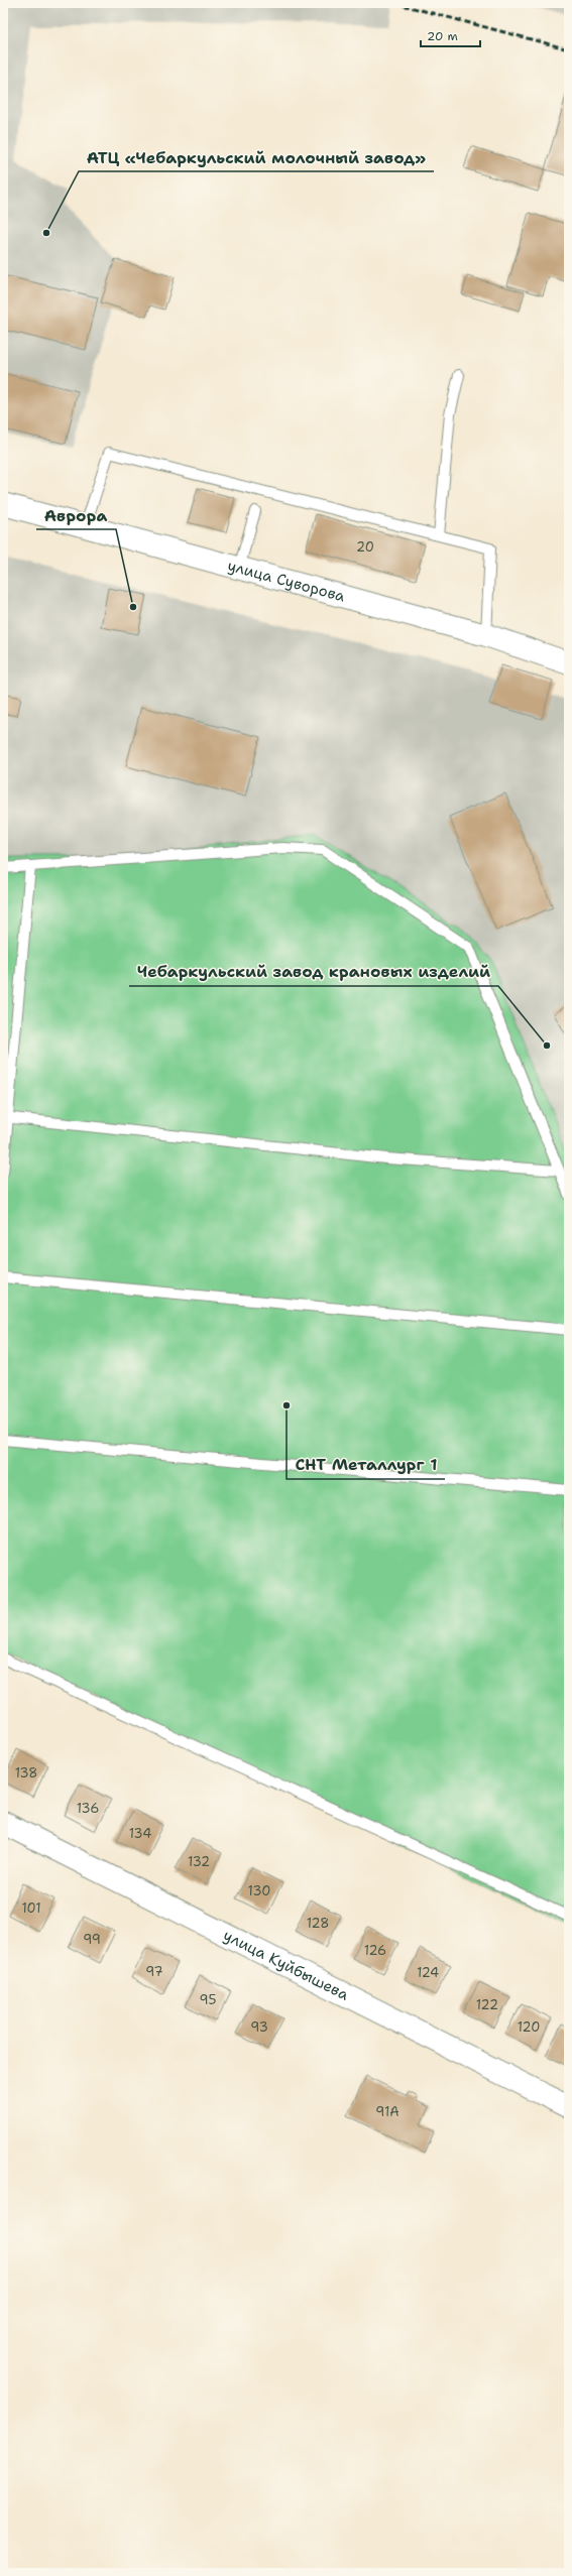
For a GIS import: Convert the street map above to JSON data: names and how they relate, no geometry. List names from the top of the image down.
{
  "streets": {
    "main road": ["улица Суворова", "улица Куйбышева"]
  },
  "places": [
    "АТЦ «Чебаркульский молочный завод»",
    "Аврора",
    "Чебаркульский завод крановых изделий",
    "СНТ Металлург 1"
  ],
  "house_numbers": [
    "20",
    "138",
    "136",
    "134",
    "132",
    "130",
    "101",
    "128",
    "99",
    "126",
    "97",
    "124",
    "95",
    "122",
    "93",
    "120",
    "91А"
  ],
  "scale_bar": "20 m"
}
